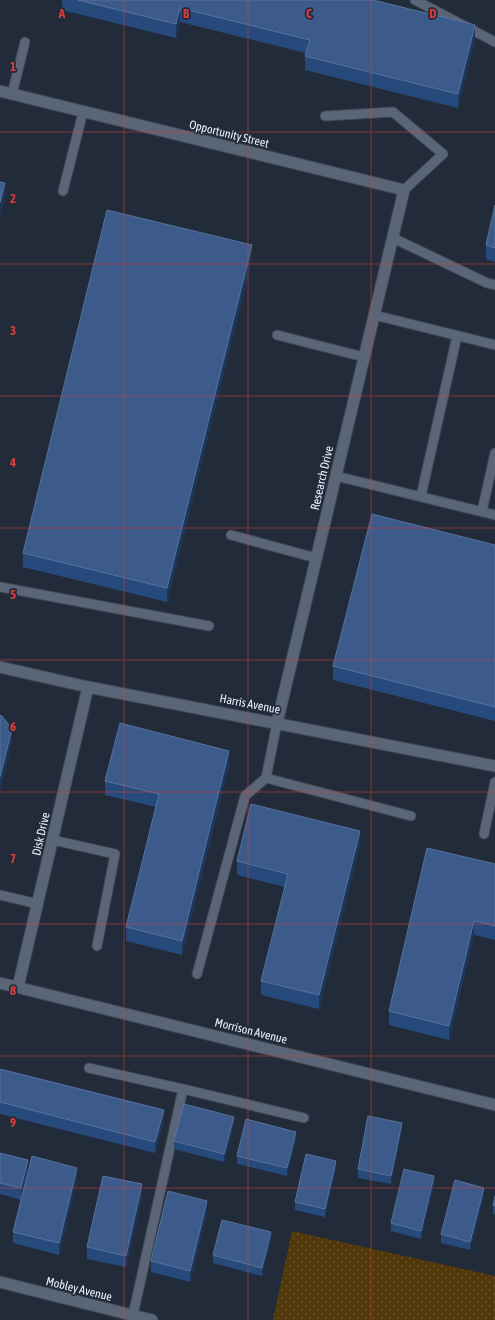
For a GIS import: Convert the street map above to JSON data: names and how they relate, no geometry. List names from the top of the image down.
{
  "streets": {
    "street": [
      "Opportunity Street",
      "Research Drive",
      "Harris Avenue",
      "Disk Drive",
      "Morrison Avenue",
      "Mobley Avenue"
    ]
  },
  "crossings": [
    ["Research Drive", "Harris Avenue"],
    ["Harris Avenue", "Disk Drive"],
    ["Disk Drive", "Morrison Avenue"]
  ],
  "grid": {
    "columns": [
      "A",
      "B",
      "C",
      "D"
    ],
    "rows": [
      "1",
      "2",
      "3",
      "4",
      "5",
      "6",
      "7",
      "8",
      "9"
    ]
  }
}
